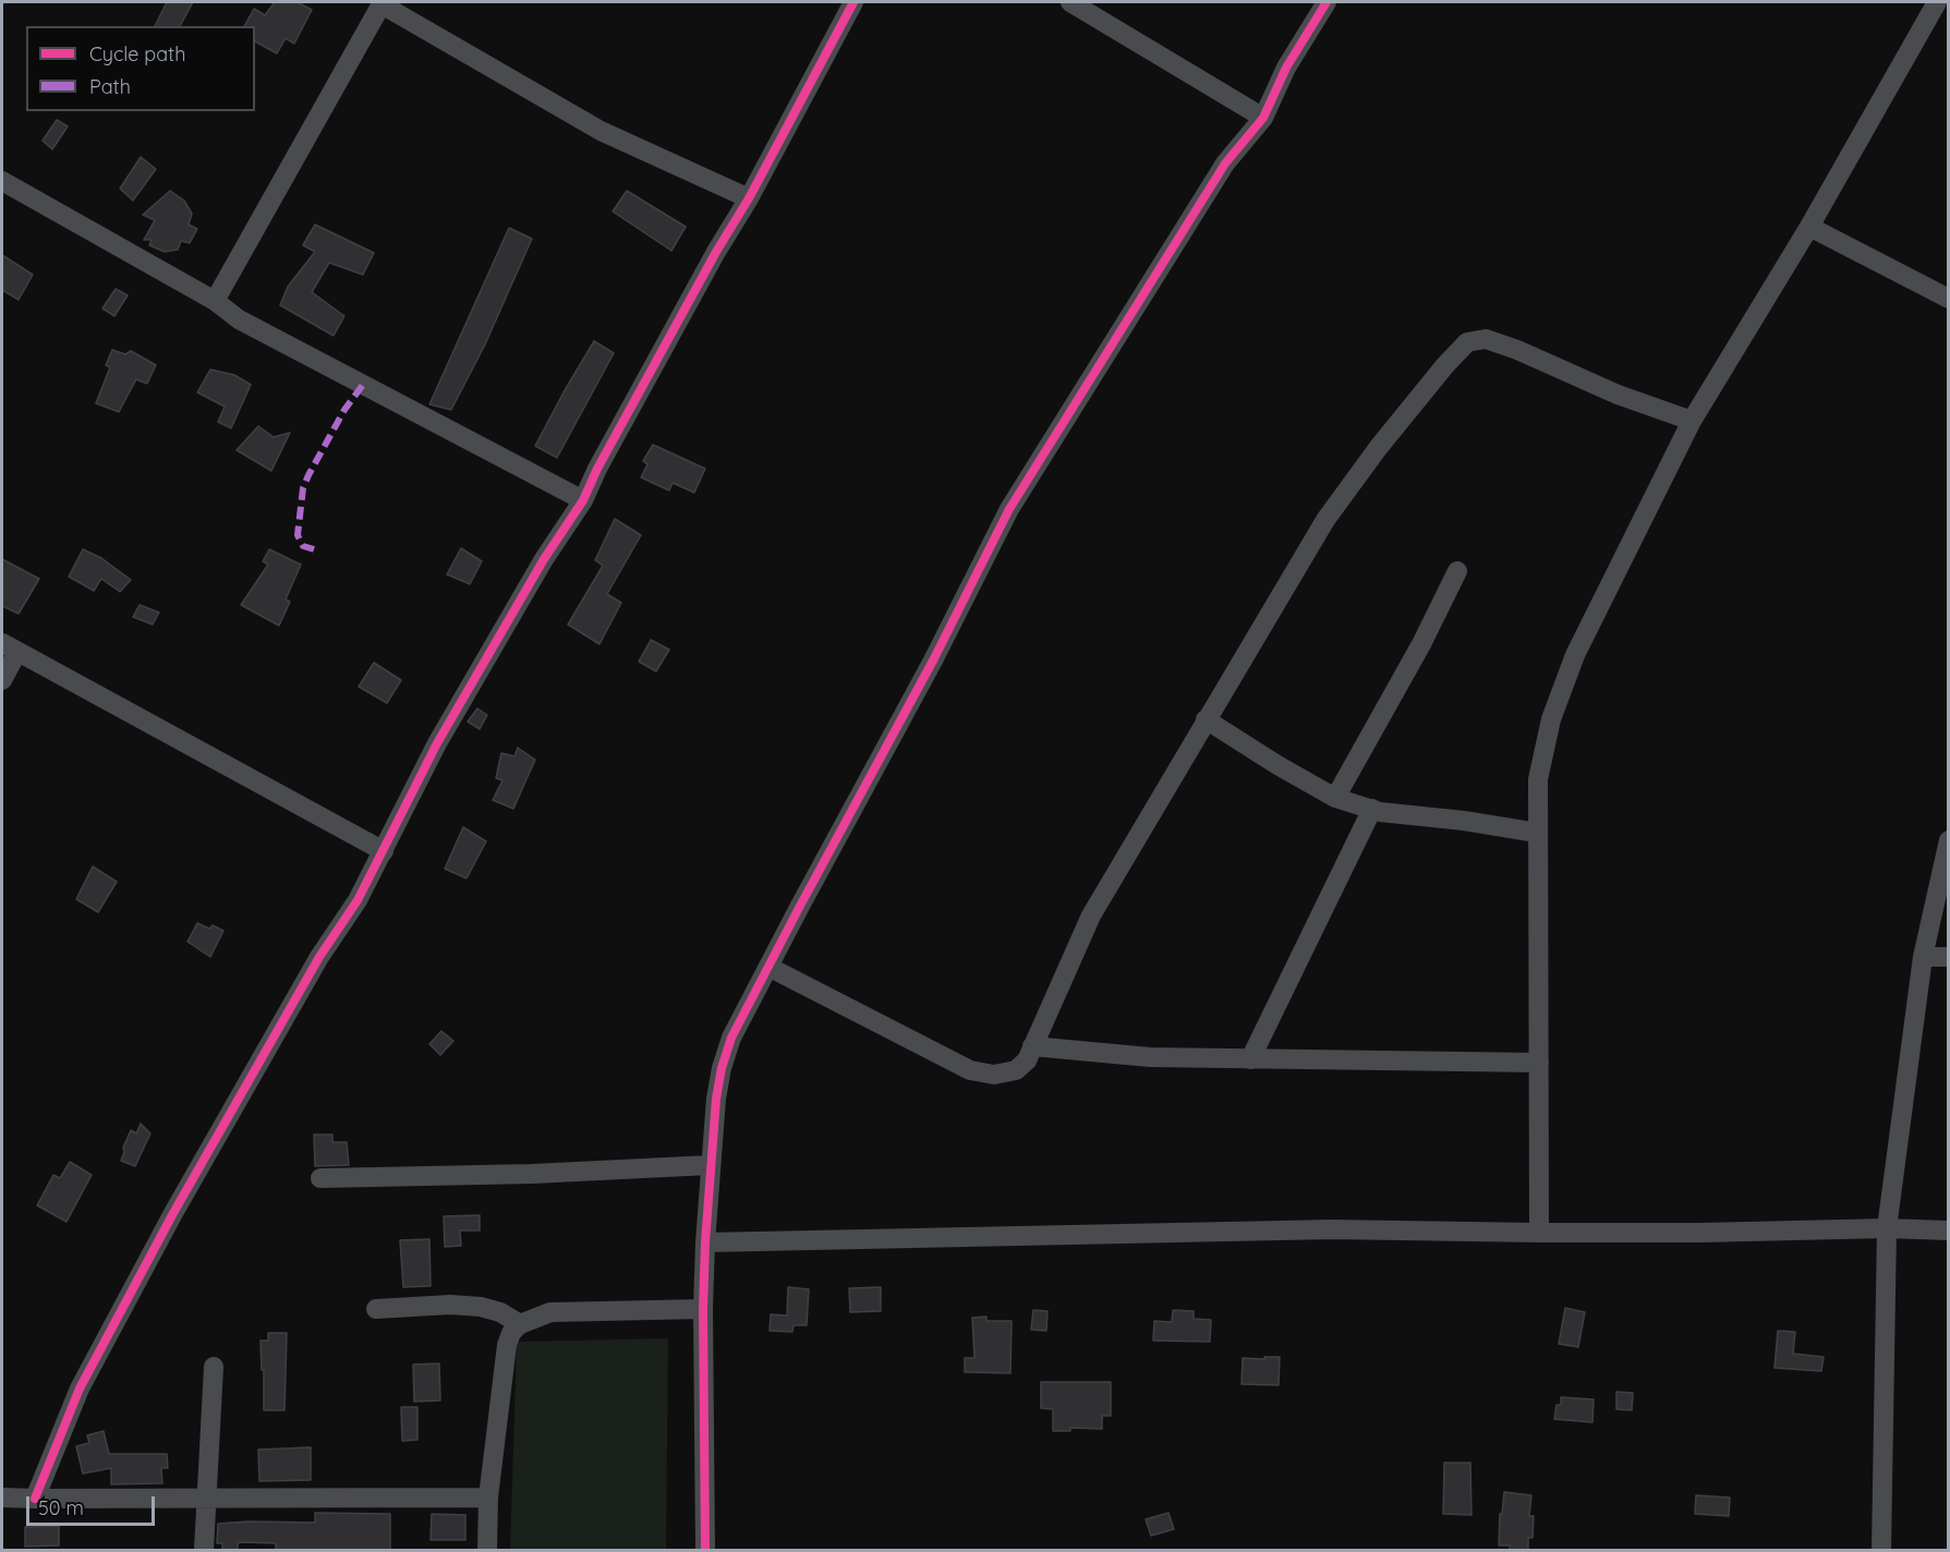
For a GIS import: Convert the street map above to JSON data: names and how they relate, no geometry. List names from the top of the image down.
{
  "legend": ["Cycle path", "Path"],
  "scale_bar": "50 m"
}
